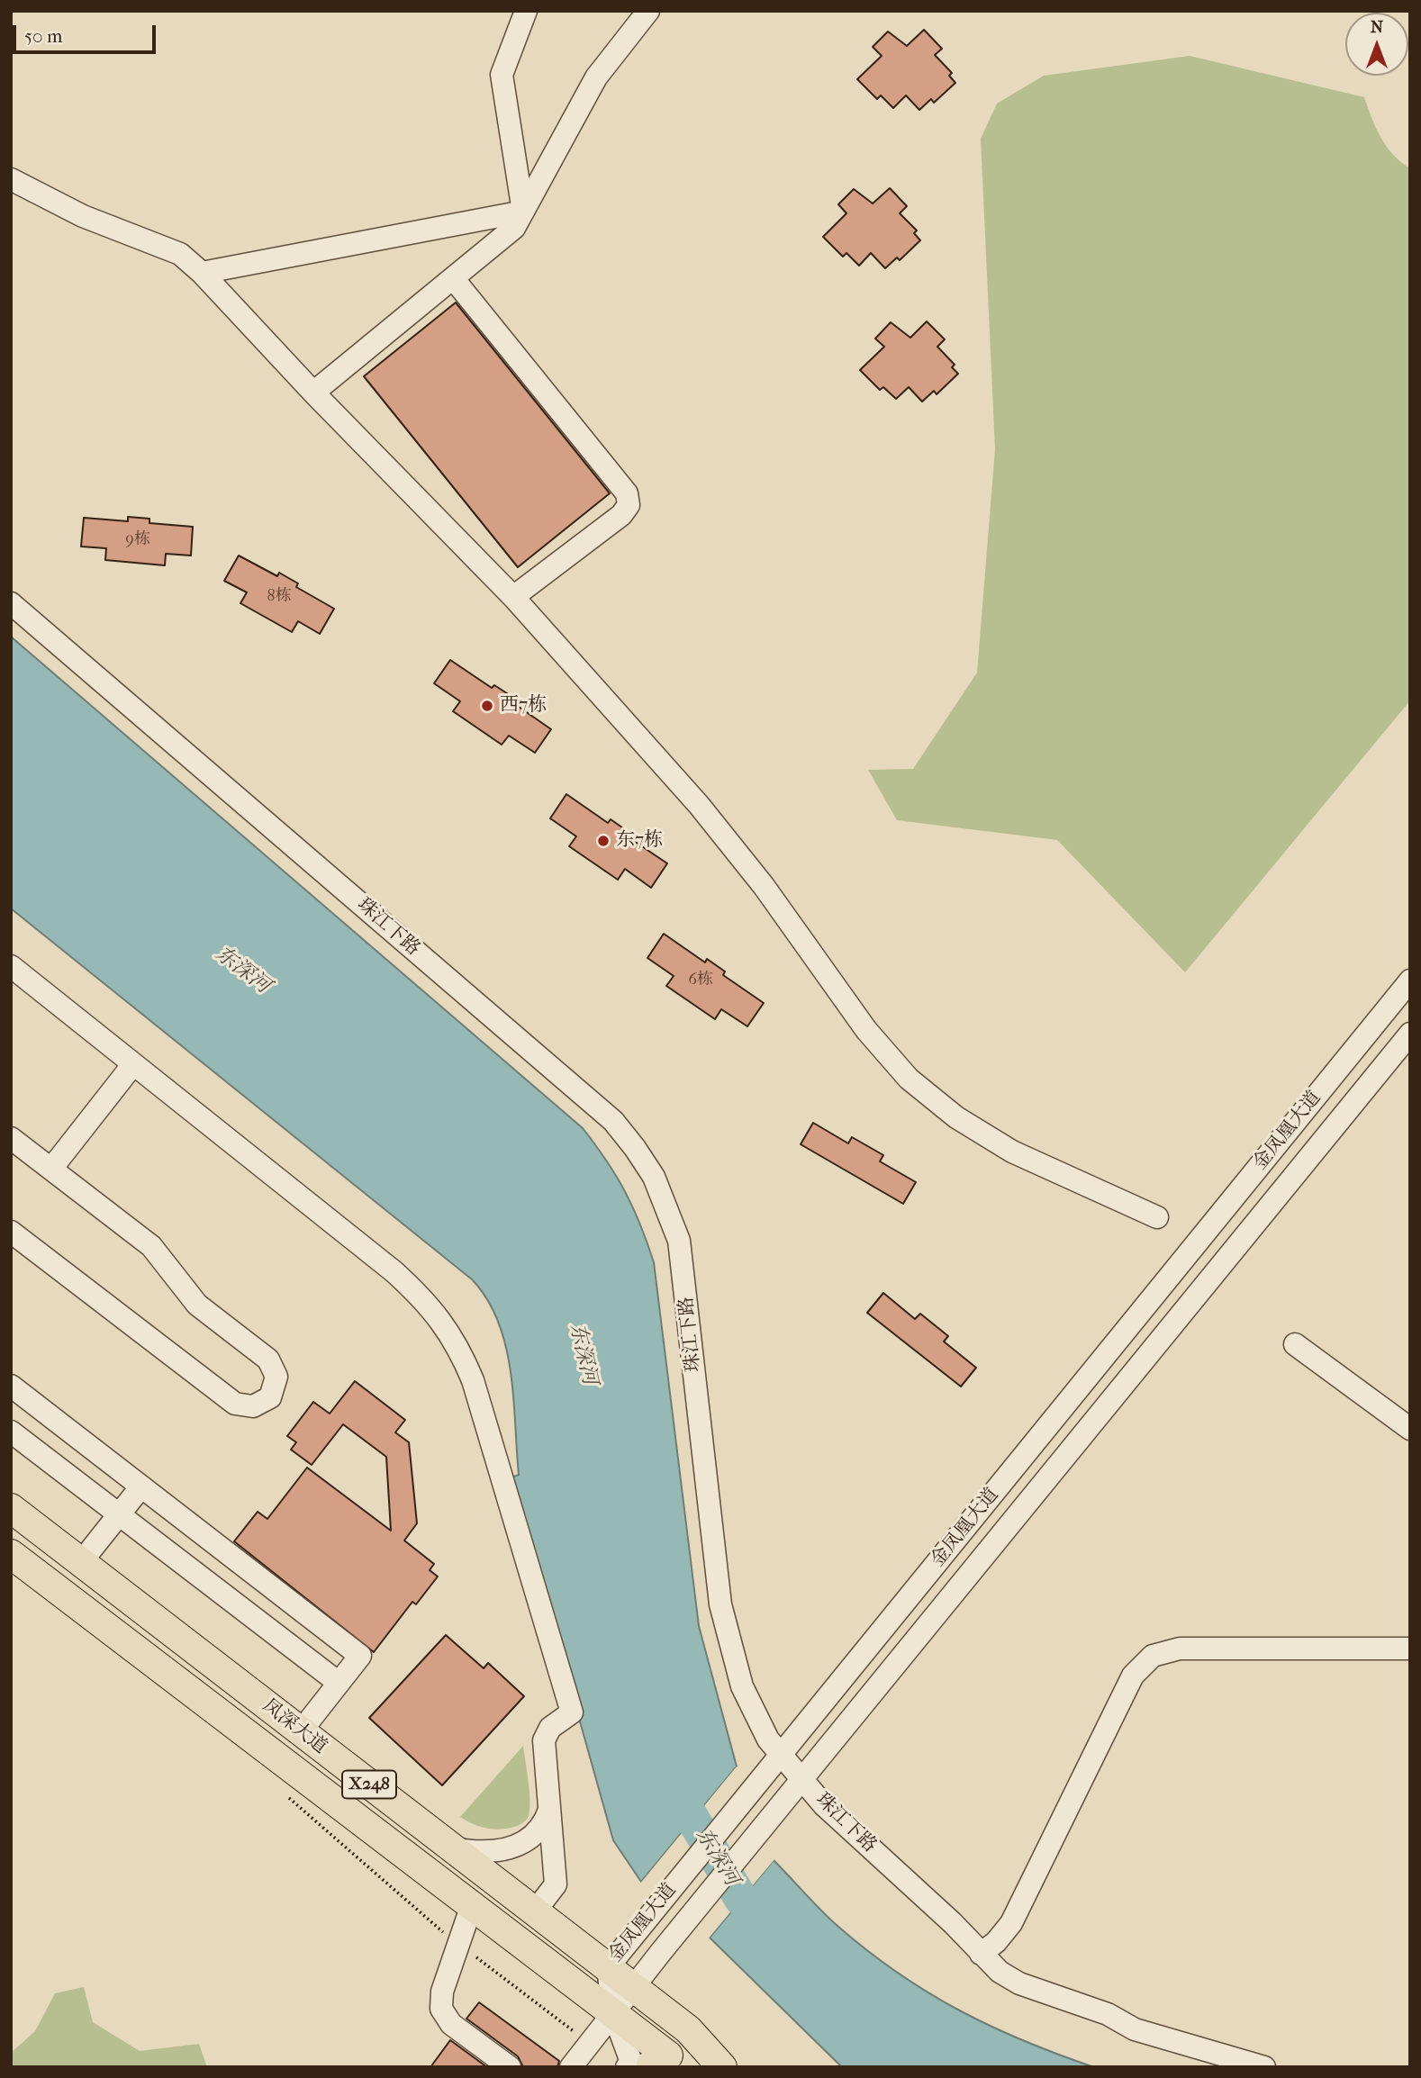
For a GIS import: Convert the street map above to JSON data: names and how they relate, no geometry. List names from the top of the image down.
{
  "streets": {
    "main road": ["凤深大道", "X248"],
    "street": ["珠江下路", "金凤凰大道"]
  },
  "crossings": [
    ["珠江下路", "金凤凰大道"],
    ["金凤凰大道", "凤深大道"]
  ],
  "water": ["东深河"],
  "places": ["西7栋", "东7栋"],
  "house_numbers": ["9栋", "8栋", "6栋"],
  "scale_bar": "50 m",
  "north": "top"
}
